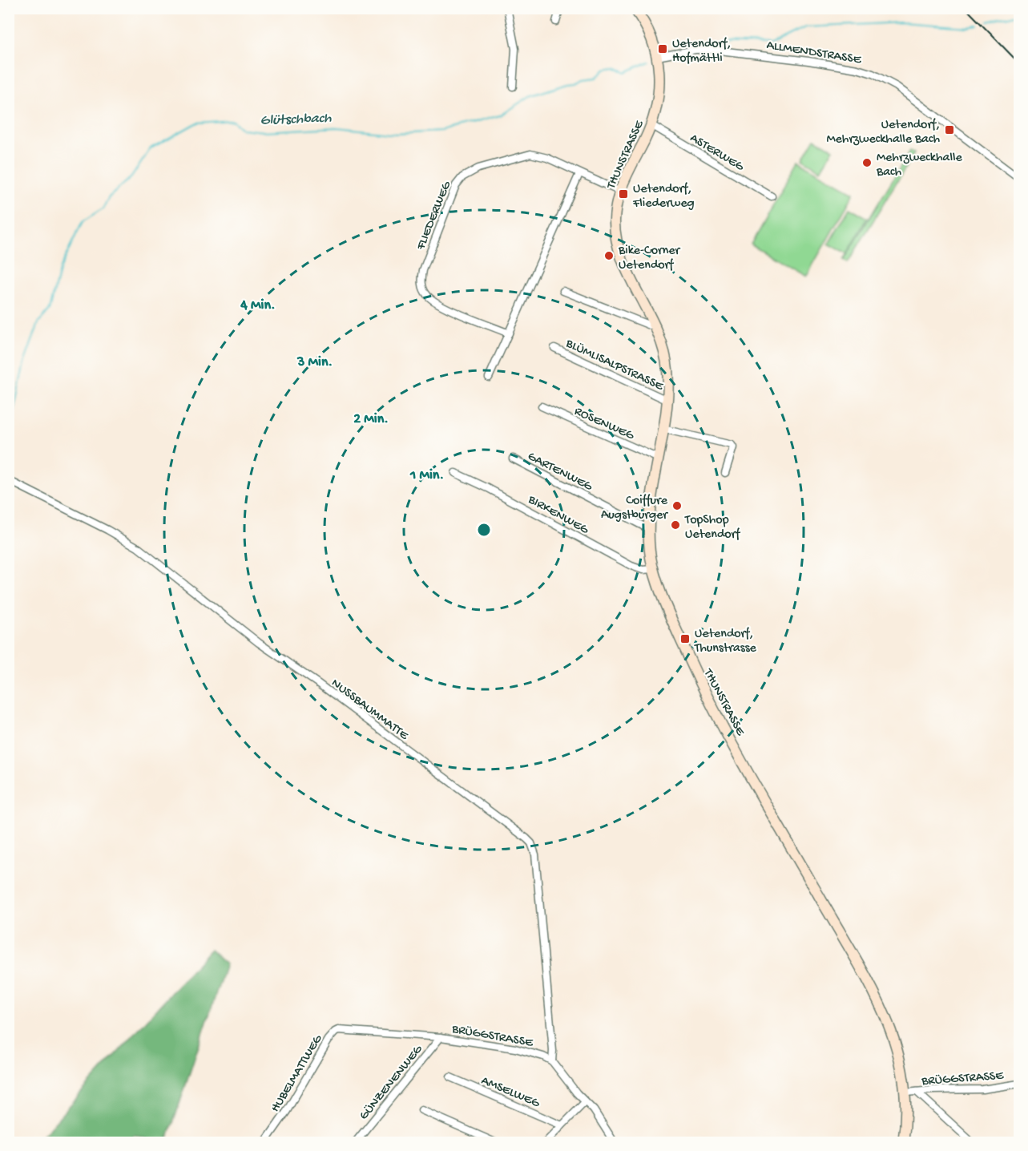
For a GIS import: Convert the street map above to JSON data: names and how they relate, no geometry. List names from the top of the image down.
{
  "streets": {
    "main road": ["THUNSTRASSE"],
    "street": [
      "ALLMENDSTRASSE",
      "ASTERWEG",
      "FLIEDERWEG",
      "BLÜMLISALPSTRASSE",
      "ROSENWEG",
      "GARTENWEG",
      "BIRKENWEG",
      "NUSSBAUMMATTE",
      "BRÜGGSTRASSE",
      "HUBELMATTWEG",
      "GÜNZENENWEG",
      "AMSELWEG"
    ]
  },
  "crossings": [
    ["ALLMENDSTRASSE", "THUNSTRASSE"],
    ["ASTERWEG", "THUNSTRASSE"],
    ["THUNSTRASSE", "FLIEDERWEG"],
    ["THUNSTRASSE", "BLÜMLISALPSTRASSE"],
    ["THUNSTRASSE", "ROSENWEG"],
    ["THUNSTRASSE", "GARTENWEG"],
    ["THUNSTRASSE", "BIRKENWEG"],
    ["THUNSTRASSE", "BRÜGGSTRASSE"],
    ["NUSSBAUMMATTE", "BRÜGGSTRASSE"],
    ["BRÜGGSTRASSE", "HUBELMATTWEG"],
    ["BRÜGGSTRASSE", "GÜNZENENWEG"],
    ["HUBELMATTWEG", "GÜNZENENWEG"]
  ],
  "water": ["Glütschbach"],
  "places": {
    "transit": [
      "Uetendorf, Hofmättli",
      "Uetendorf, Mehrzweckhalle Bach",
      "Uetendorf, Fliederweg",
      "Uetendorf, Thunstrasse"
    ],
    "other": [
      "Mehrzweckhalle Bach",
      "Bike-Corner Uetendorf",
      "Coiffure Augstburger",
      "TopShop Uetendorf"
    ]
  },
  "rings": [
    "4 Min.",
    "3 Min.",
    "2 Min.",
    "1 Min."
  ]
}
